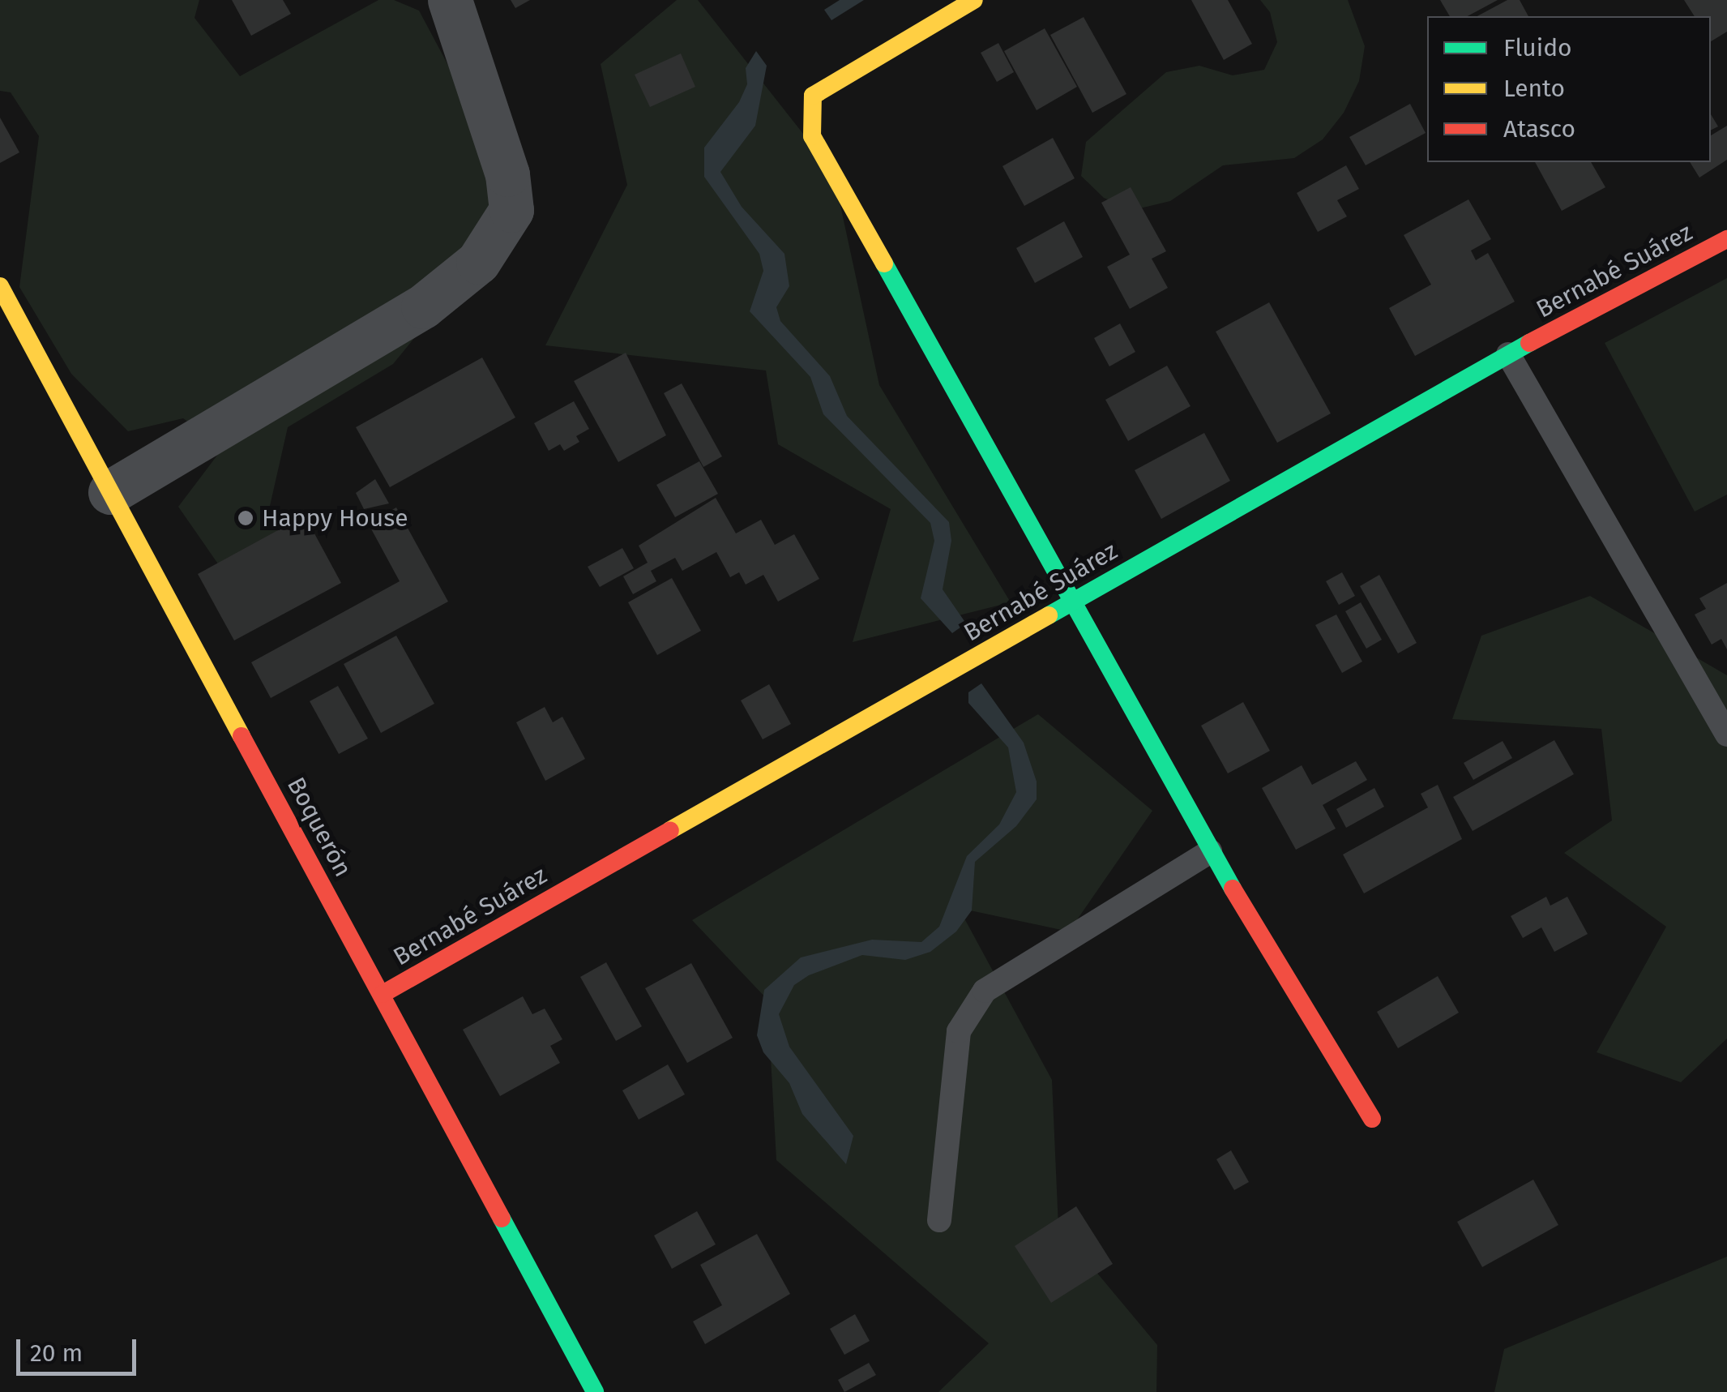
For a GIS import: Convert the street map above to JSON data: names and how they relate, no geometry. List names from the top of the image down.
{
  "streets": {
    "street": ["Bernabé Suárez", "Boquerón"]
  },
  "crossings": [
    ["Bernabé Suárez", "Boquerón"]
  ],
  "places": ["Happy House"],
  "legend": ["Fluido", "Lento", "Atasco"],
  "scale_bar": "20 m"
}
